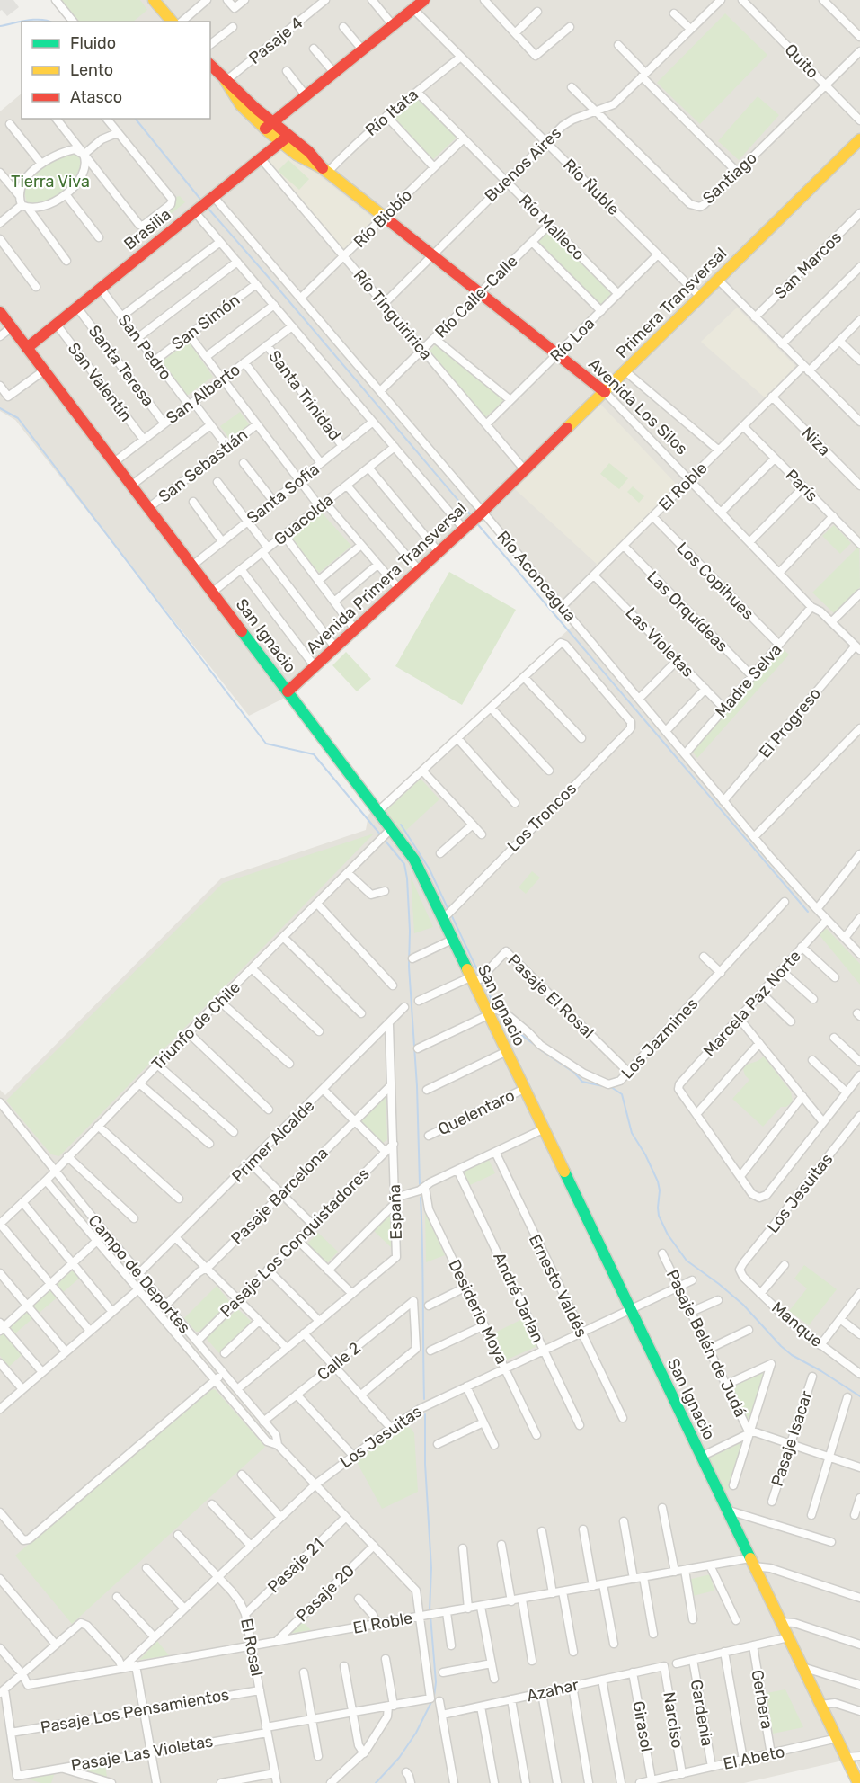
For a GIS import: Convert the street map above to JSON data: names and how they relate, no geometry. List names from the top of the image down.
{
  "streets": {
    "main road": [
      "Brasilia",
      "Primera Transversal",
      "Avenida Los Silos",
      "Avenida Primera Transversal",
      "San Ignacio"
    ],
    "street": [
      "Pasaje 4",
      "Quito",
      "Río Itata",
      "Buenos Aires",
      "Santiago",
      "Río Ñuble",
      "Río Biobío",
      "Río Malleco",
      "San Marcos",
      "Río Calle-Calle",
      "Río Tinguiririca",
      "San Simón",
      "Río Loa",
      "San Pedro",
      "Santa Teresa",
      "San Valentín",
      "San Alberto",
      "Santa Trinidad",
      "Niza",
      "San Sebastián",
      "París",
      "El Roble",
      "Santa Sofía",
      "Guacolda",
      "Río Aconcagua",
      "Los Copihues",
      "Las Orquídeas",
      "Las Violetas",
      "Madre Selva",
      "El Progreso",
      "Los Troncos",
      "Pasaje El Rosal",
      "Marcela Paz Norte",
      "Triunfo de Chile",
      "Los Jazmines",
      "Quelentaro",
      "Primer Alcalde",
      "Los Jesuitas",
      "Pasaje Barcelona",
      "España",
      "Pasaje Los Conquistadores",
      "Campo de Deportes",
      "Ernesto Valdés",
      "André Jarlan",
      "Desiderio Moya",
      "Manque",
      "Pasaje Belén de Judá",
      "Calle 2",
      "Pasaje Isacar",
      "Pasaje 21",
      "Pasaje 20",
      "El Rosal",
      "Azahar",
      "Gerbera",
      "Pasaje Los Pensamientos",
      "Gardenia",
      "Narciso",
      "Girasol",
      "Pasaje Las Violetas",
      "El Abeto"
    ]
  },
  "crossings": [
    ["Pasaje 4", "Avenida Los Silos"],
    ["Quito", "Santiago"],
    ["Río Itata", "Río Ñuble"],
    ["Río Itata", "Río Malleco"],
    ["Río Itata", "Avenida Los Silos"],
    ["Buenos Aires", "Santiago"],
    ["Buenos Aires", "Río Ñuble"],
    ["Buenos Aires", "Río Malleco"],
    ["Buenos Aires", "Río Tinguiririca"],
    ["Buenos Aires", "Avenida Los Silos"],
    ["Río Ñuble", "Primera Transversal"],
    ["Río Ñuble", "Río Loa"],
    ["Río Biobío", "Río Malleco"],
    ["Río Biobío", "Río Tinguiririca"],
    ["Río Biobío", "Avenida Los Silos"],
    ["Río Biobío", "Río Aconcagua"],
    ["Río Malleco", "Río Calle-Calle"],
    ["Río Malleco", "Río Loa"],
    ["Brasilia", "Río Tinguiririca"],
    ["Brasilia", "San Pedro"],
    ["Brasilia", "Santa Teresa"],
    ["Brasilia", "San Valentín"],
    ["Brasilia", "Avenida Los Silos"],
    ["Brasilia", "Río Aconcagua"],
    ["Brasilia", "San Ignacio"],
    ["Río Calle-Calle", "Río Tinguiririca"],
    ["Río Calle-Calle", "Avenida Los Silos"],
    ["Río Calle-Calle", "Río Aconcagua"],
    ["Primera Transversal", "Río Tinguiririca"],
    ["Primera Transversal", "Avenida Los Silos"],
    ["Primera Transversal", "Río Aconcagua"],
    ["Primera Transversal", "Avenida Primera Transversal"],
    ["Río Tinguiririca", "Río Loa"],
    ["San Simón", "San Pedro"],
    ["San Simón", "Río Aconcagua"],
    ["Río Loa", "Avenida Los Silos"],
    ["San Pedro", "San Alberto"],
    ["San Pedro", "San Sebastián"],
    ["Santa Teresa", "San Alberto"],
    ["San Valentín", "San Alberto"],
    ["San Alberto", "Santa Trinidad"],
    ["San Alberto", "Río Aconcagua"],
    ["San Alberto", "San Ignacio"],
    ["Santa Trinidad", "Santa Sofía"],
    ["Avenida Los Silos", "El Roble"],
    ["Avenida Los Silos", "Madre Selva"],
    ["Avenida Los Silos", "El Progreso"],
    ["Niza", "El Roble"],
    ["San Sebastián", "San Ignacio"],
    ["París", "El Roble"],
    ["El Roble", "Río Aconcagua"],
    ["El Roble", "Los Copihues"],
    ["El Roble", "Las Orquídeas"],
    ["El Roble", "San Ignacio"],
    ["El Roble", "Las Violetas"],
    ["El Roble", "Los Jesuitas"],
    ["El Roble", "Campo de Deportes"],
    ["El Roble", "Pasaje 20"],
    ["El Roble", "El Rosal"],
    ["El Roble", "Pasaje Las Violetas"],
    ["Santa Sofía", "Río Aconcagua"],
    ["Santa Sofía", "San Ignacio"],
    ["Guacolda", "Río Aconcagua"],
    ["Guacolda", "San Ignacio"],
    ["Río Aconcagua", "Avenida Primera Transversal"],
    ["Río Aconcagua", "Madre Selva"],
    ["Río Aconcagua", "El Progreso"],
    ["Río Aconcagua", "Marcela Paz Norte"],
    ["Avenida Primera Transversal", "San Ignacio"],
    ["Los Copihues", "Madre Selva"],
    ["Las Orquídeas", "Madre Selva"],
    ["San Ignacio", "Los Troncos"],
    ["San Ignacio", "Pasaje El Rosal"],
    ["San Ignacio", "Triunfo de Chile"],
    ["San Ignacio", "Los Jazmines"],
    ["San Ignacio", "Quelentaro"],
    ["San Ignacio", "Los Jesuitas"],
    ["San Ignacio", "El Abeto"],
    ["Las Violetas", "Madre Selva"],
    ["Pasaje El Rosal", "Los Jazmines"],
    ["Triunfo de Chile", "Campo de Deportes"],
    ["Primer Alcalde", "España"],
    ["Primer Alcalde", "Campo de Deportes"],
    ["Los Jesuitas", "Campo de Deportes"],
    ["Los Jesuitas", "Ernesto Valdés"],
    ["Los Jesuitas", "André Jarlan"],
    ["Los Jesuitas", "Desiderio Moya"],
    ["Los Jesuitas", "Manque"],
    ["Los Jesuitas", "Pasaje Belén de Judá"],
    ["Los Jesuitas", "El Rosal"],
    ["Pasaje Barcelona", "España"],
    ["Pasaje Barcelona", "Campo de Deportes"],
    ["España", "Pasaje Los Conquistadores"],
    ["España", "Campo de Deportes"],
    ["Pasaje Los Conquistadores", "Campo de Deportes"],
    ["Campo de Deportes", "Calle 2"],
    ["Campo de Deportes", "Pasaje 21"],
    ["Campo de Deportes", "Pasaje 20"],
    ["Campo de Deportes", "Pasaje Las Violetas"],
    ["Pasaje 21", "El Rosal"],
    ["El Rosal", "Pasaje Los Pensamientos"],
    ["El Rosal", "Pasaje Las Violetas"],
    ["Azahar", "Narciso"],
    ["Azahar", "Girasol"],
    ["Gerbera", "El Abeto"],
    ["Pasaje Los Pensamientos", "Pasaje Las Violetas"],
    ["Gardenia", "El Abeto"],
    ["Narciso", "El Abeto"],
    ["Girasol", "El Abeto"]
  ],
  "parks": ["Tierra Viva"],
  "legend": ["Fluido", "Lento", "Atasco"]
}
